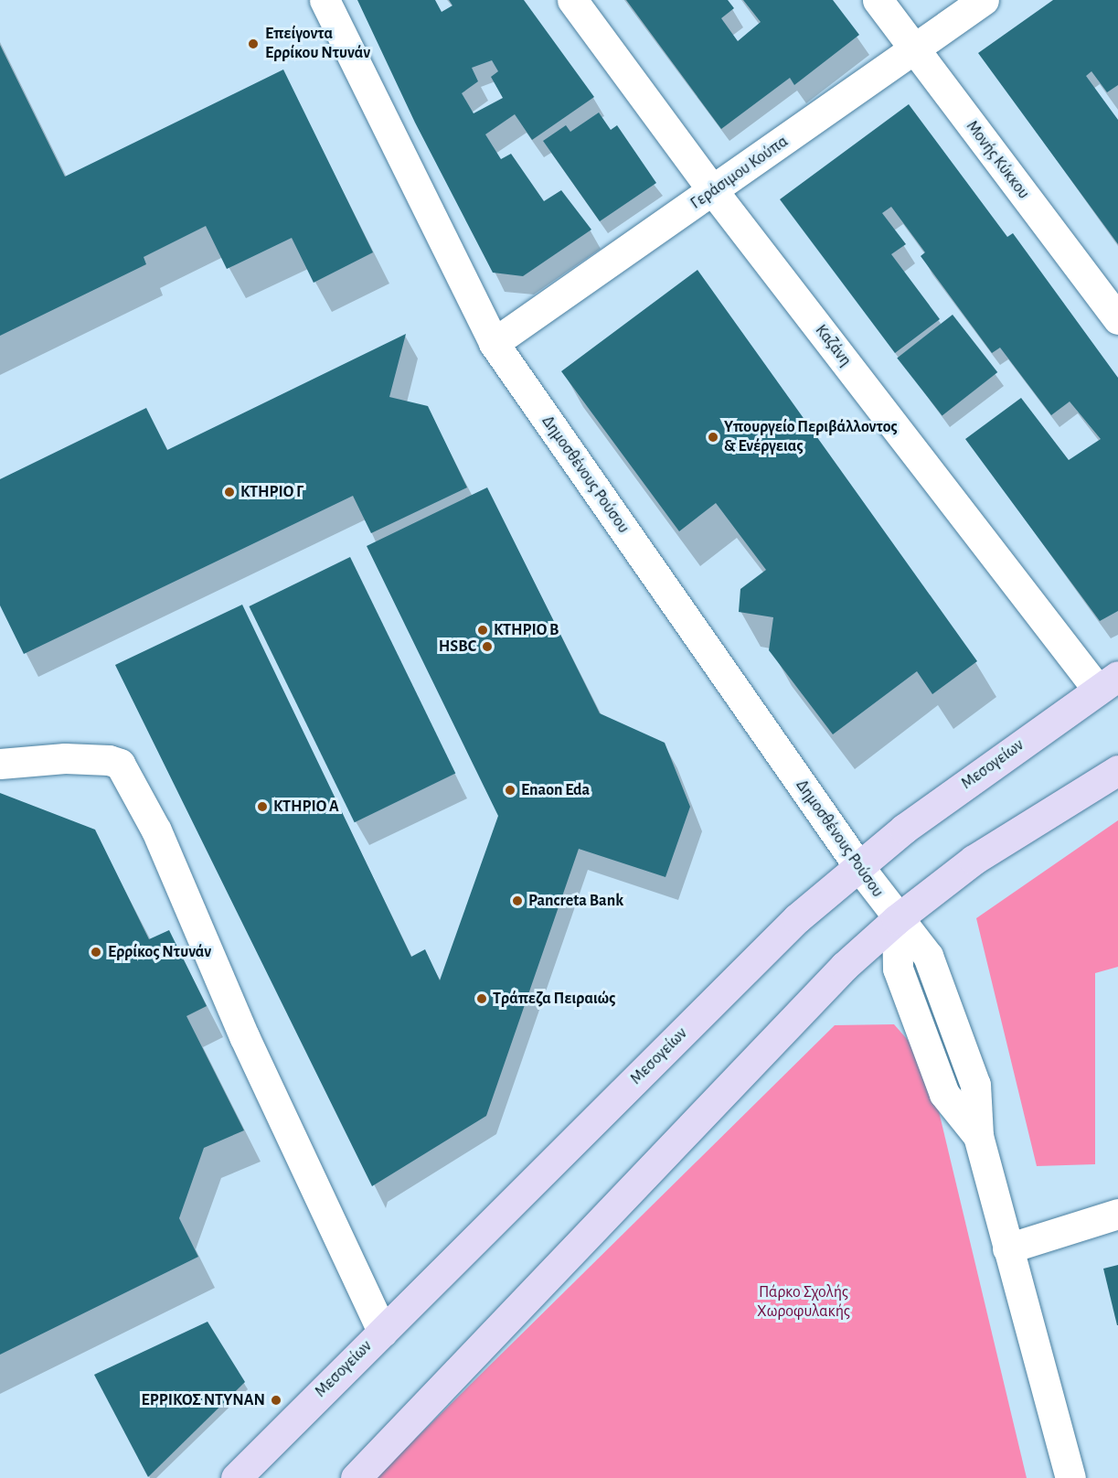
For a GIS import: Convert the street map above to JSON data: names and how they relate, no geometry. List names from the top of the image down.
{
  "streets": {
    "main road": ["Μεσογείων"],
    "street": [
      "Μονής Κύκκου",
      "Γεράσιμου Κούπα",
      "Καζάνη",
      "Δημοσθένους Ρούσου"
    ]
  },
  "crossings": [
    ["Μονής Κύκκου", "Γεράσιμου Κούπα"],
    ["Γεράσιμου Κούπα", "Καζάνη"],
    ["Γεράσιμου Κούπα", "Δημοσθένους Ρούσου"],
    ["Καζάνη", "Μεσογείων"],
    ["Δημοσθένους Ρούσου", "Μεσογείων"]
  ],
  "parks": ["Πάρκο Σχολής Χωροφυλακής"],
  "places": [
    "Επείγοντα Ερρίκου Ντυνάν",
    "Υπουργείο Περιβάλλοντος & Ενέργειας",
    "ΚΤΗΡΙΟ Γ",
    "ΚΤΗΡΙΟ Β",
    "HSBC",
    "Enaon Eda",
    "ΚΤΗΡΙΟ Α",
    "Pancreta Bank",
    "Ερρίκος Ντυνάν",
    "Τράπεζα Πειραιώς",
    "ΕΡΡΙΚΟΣ ΝΤΥΝΑΝ"
  ]
}
